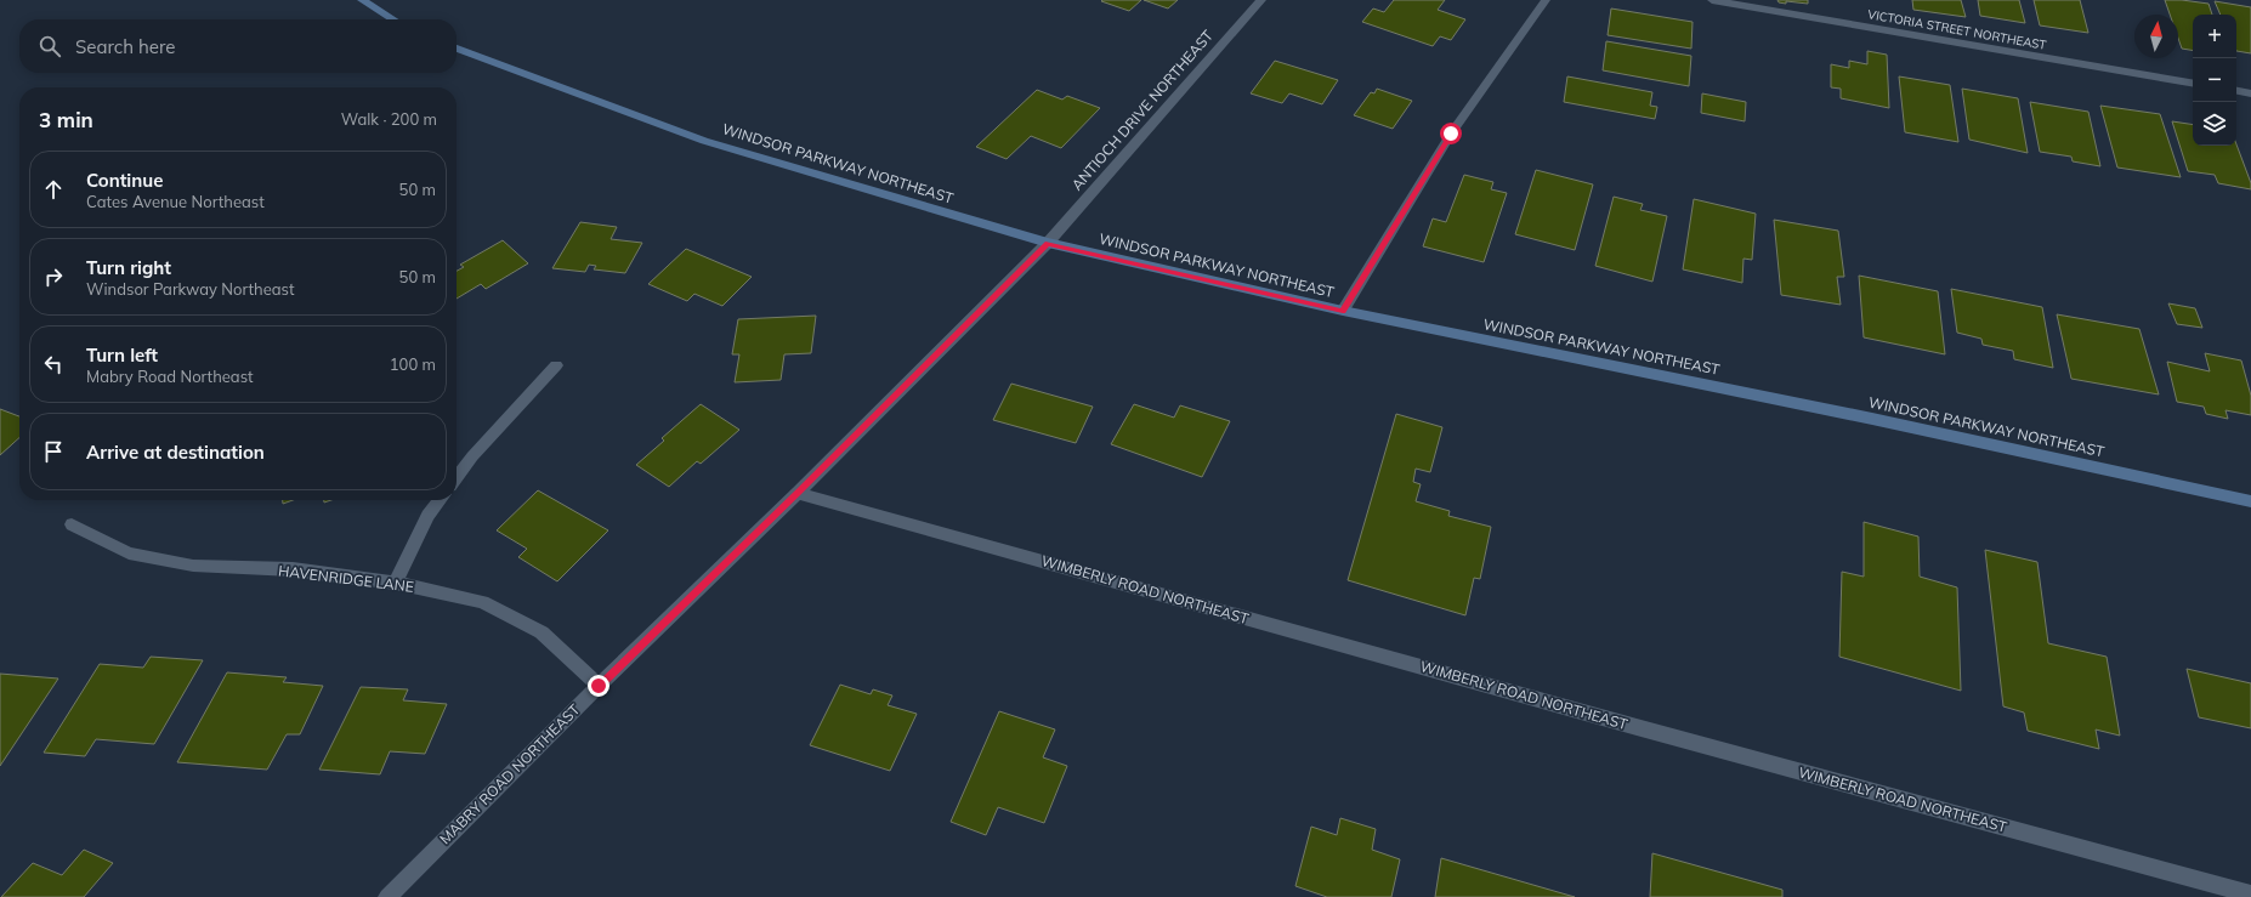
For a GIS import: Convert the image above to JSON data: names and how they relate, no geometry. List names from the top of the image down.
{
  "streets": {
    "street": [
      "VICTORIA STREET NORTHEAST",
      "ANTIOCH DRIVE NORTHEAST",
      "WINDSOR PARKWAY NORTHEAST",
      "HAVENRIDGE LANE",
      "WIMBERLY ROAD NORTHEAST",
      "MABRY ROAD NORTHEAST"
    ]
  },
  "crossings": [
    ["ANTIOCH DRIVE NORTHEAST", "WINDSOR PARKWAY NORTHEAST"],
    ["ANTIOCH DRIVE NORTHEAST", "MABRY ROAD NORTHEAST"],
    ["WINDSOR PARKWAY NORTHEAST", "MABRY ROAD NORTHEAST"],
    ["HAVENRIDGE LANE", "MABRY ROAD NORTHEAST"],
    ["WIMBERLY ROAD NORTHEAST", "MABRY ROAD NORTHEAST"]
  ],
  "north": "top",
  "page": {
    "map_buttons": ["+", "−"],
    "search": "Search here",
    "heading": ["3 min", "Walk · 200 m"],
    "list": [
      ["Continue", "Cates Avenue Northeast", "50 m"],
      ["Turn right", "Windsor Parkway Northeast", "50 m"],
      ["Turn left", "Mabry Road Northeast", "100 m"],
      "Arrive at destination"
    ]
  }
}
